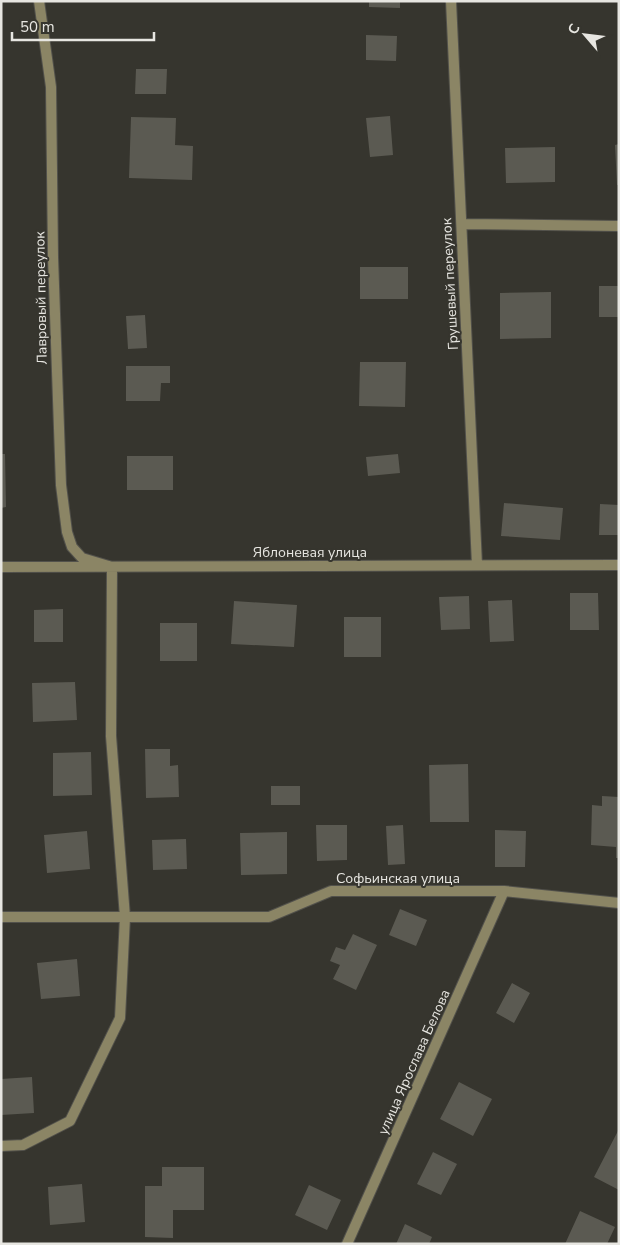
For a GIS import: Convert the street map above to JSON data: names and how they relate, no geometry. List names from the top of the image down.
{
  "streets": {
    "street": [
      "Грушевый переулок",
      "Лавровый переулок",
      "Яблоневая улица",
      "Софьинская улица",
      "улица Ярослава Белова"
    ]
  },
  "crossings": [
    ["Грушевый переулок", "Яблоневая улица"],
    ["Лавровый переулок", "Яблоневая улица"],
    ["Софьинская улица", "улица Ярослава Белова"]
  ],
  "scale_bar": "50 m",
  "north": "top left"
}
